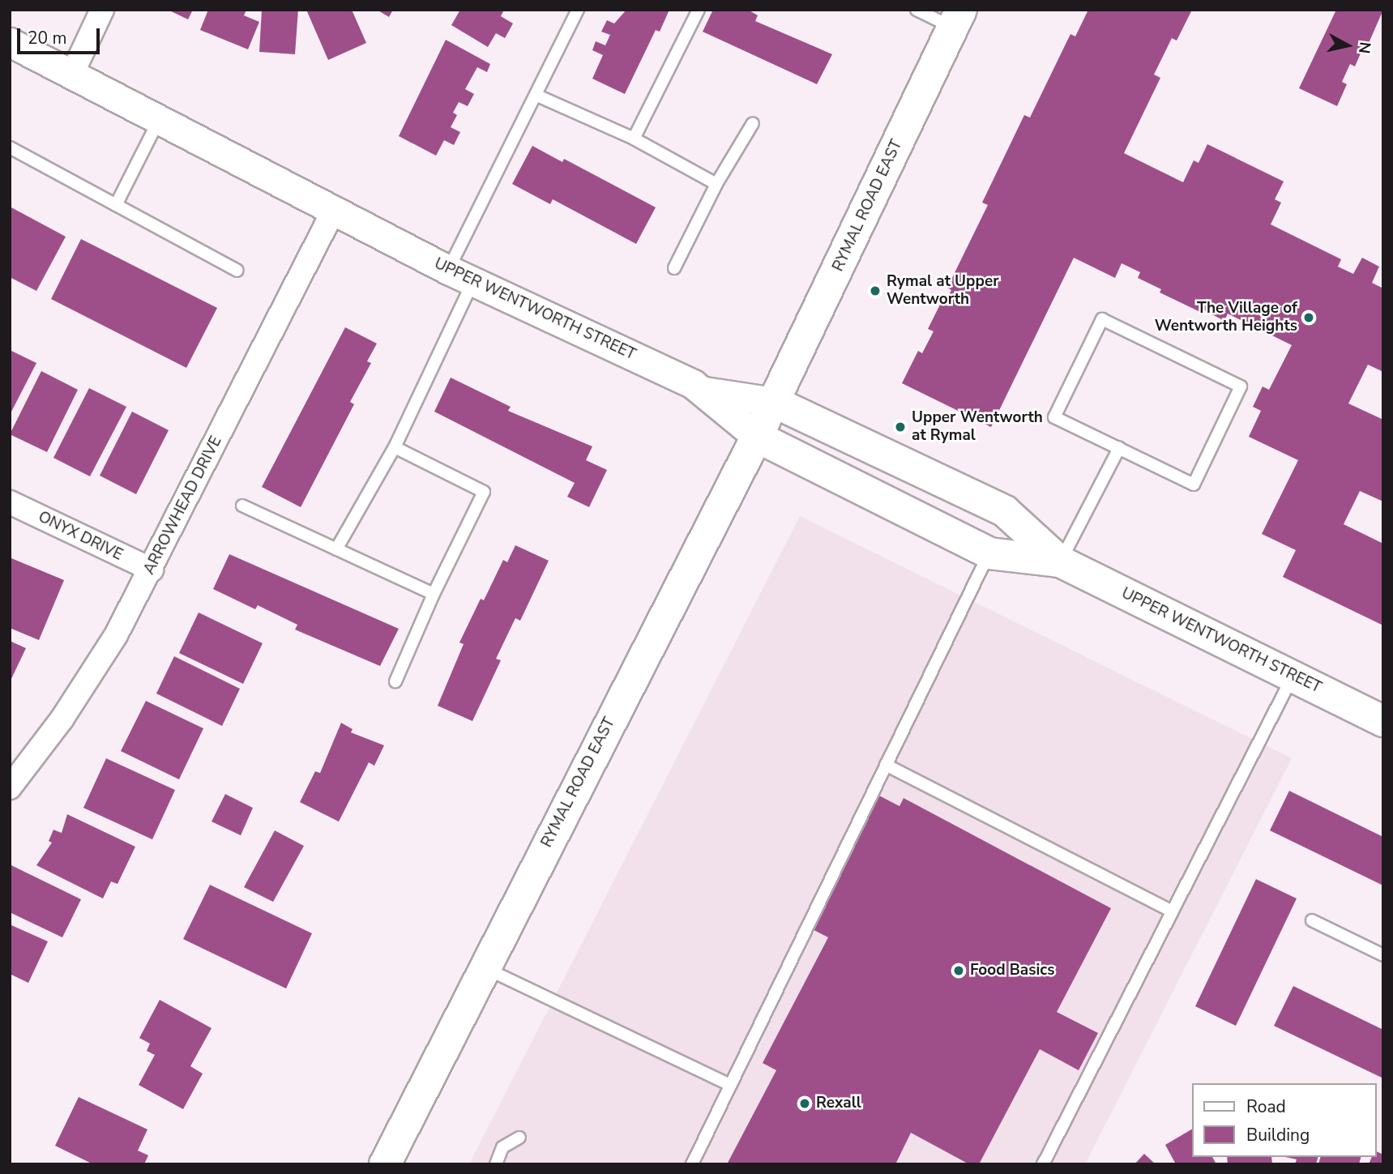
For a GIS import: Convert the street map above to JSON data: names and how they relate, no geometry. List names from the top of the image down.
{
  "streets": {
    "main road": ["RYMAL ROAD EAST", "UPPER WENTWORTH STREET"],
    "street": ["ARROWHEAD DRIVE", "ONYX DRIVE"]
  },
  "crossings": [
    ["RYMAL ROAD EAST", "UPPER WENTWORTH STREET"],
    ["UPPER WENTWORTH STREET", "ARROWHEAD DRIVE"],
    ["ARROWHEAD DRIVE", "ONYX DRIVE"]
  ],
  "places": [
    "Rymal at Upper Wentworth",
    "The Village of Wentworth Heights",
    "Upper Wentworth at Rymal",
    "Food Basics",
    "Rexall"
  ],
  "legend": ["Road", "Building"],
  "scale_bar": "20 m",
  "north": "right"
}
